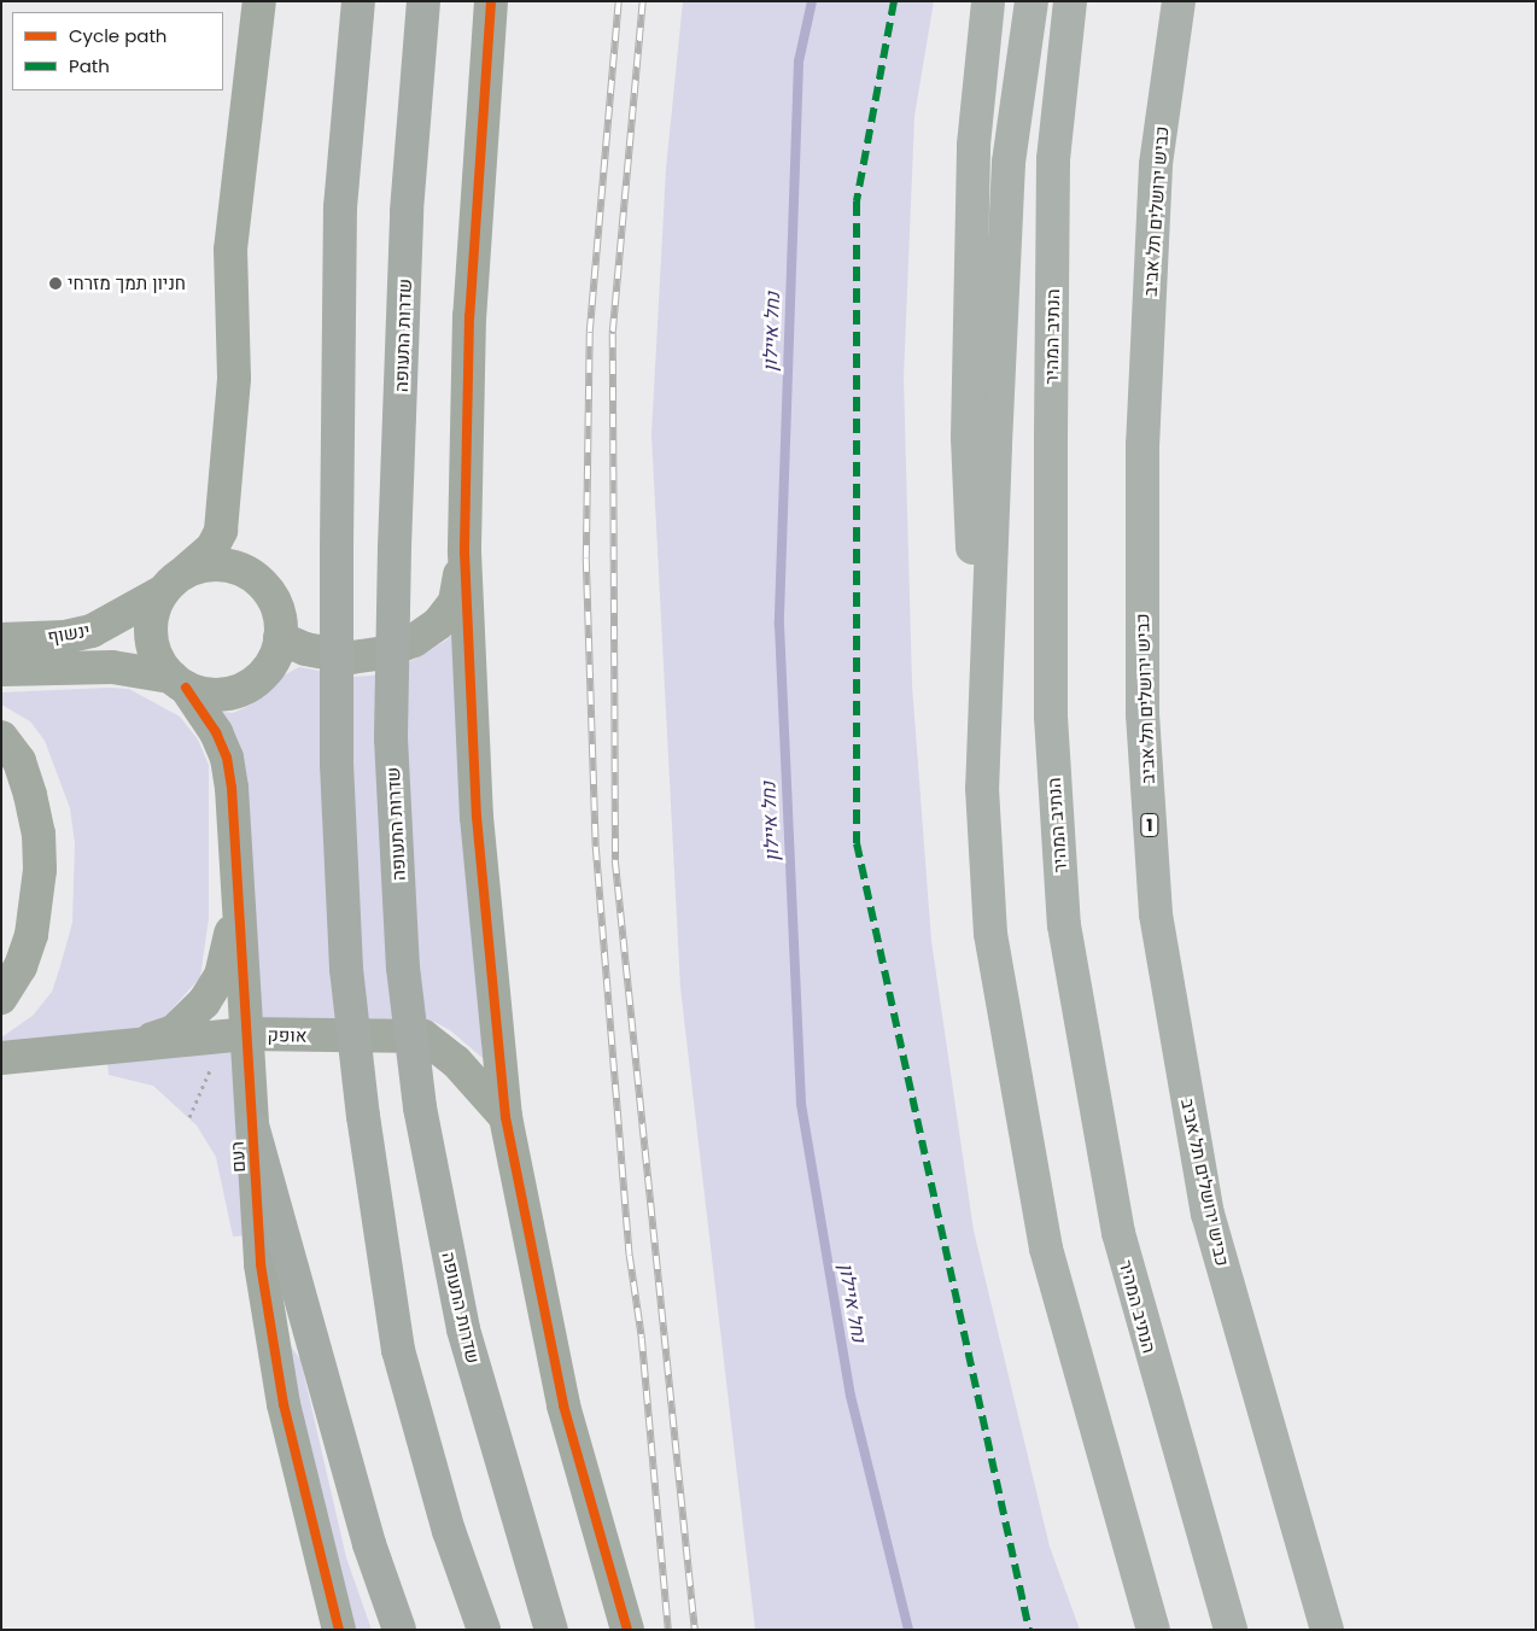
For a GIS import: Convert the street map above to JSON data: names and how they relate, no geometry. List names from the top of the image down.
{
  "streets": {
    "highway": ["כביש ירושלים תל אביב", "הנתיב המהיר", "1"],
    "main road": ["שדרות התעופה"],
    "street": ["ינשוף", "אופק", "רעם"]
  },
  "crossings": [
    ["ינשוף", "רעם"],
    ["אופק", "רעם"]
  ],
  "water": ["נחל איילון"],
  "places": ["חניון תמך מזרחי"],
  "legend": ["Cycle path", "Path"]
}
